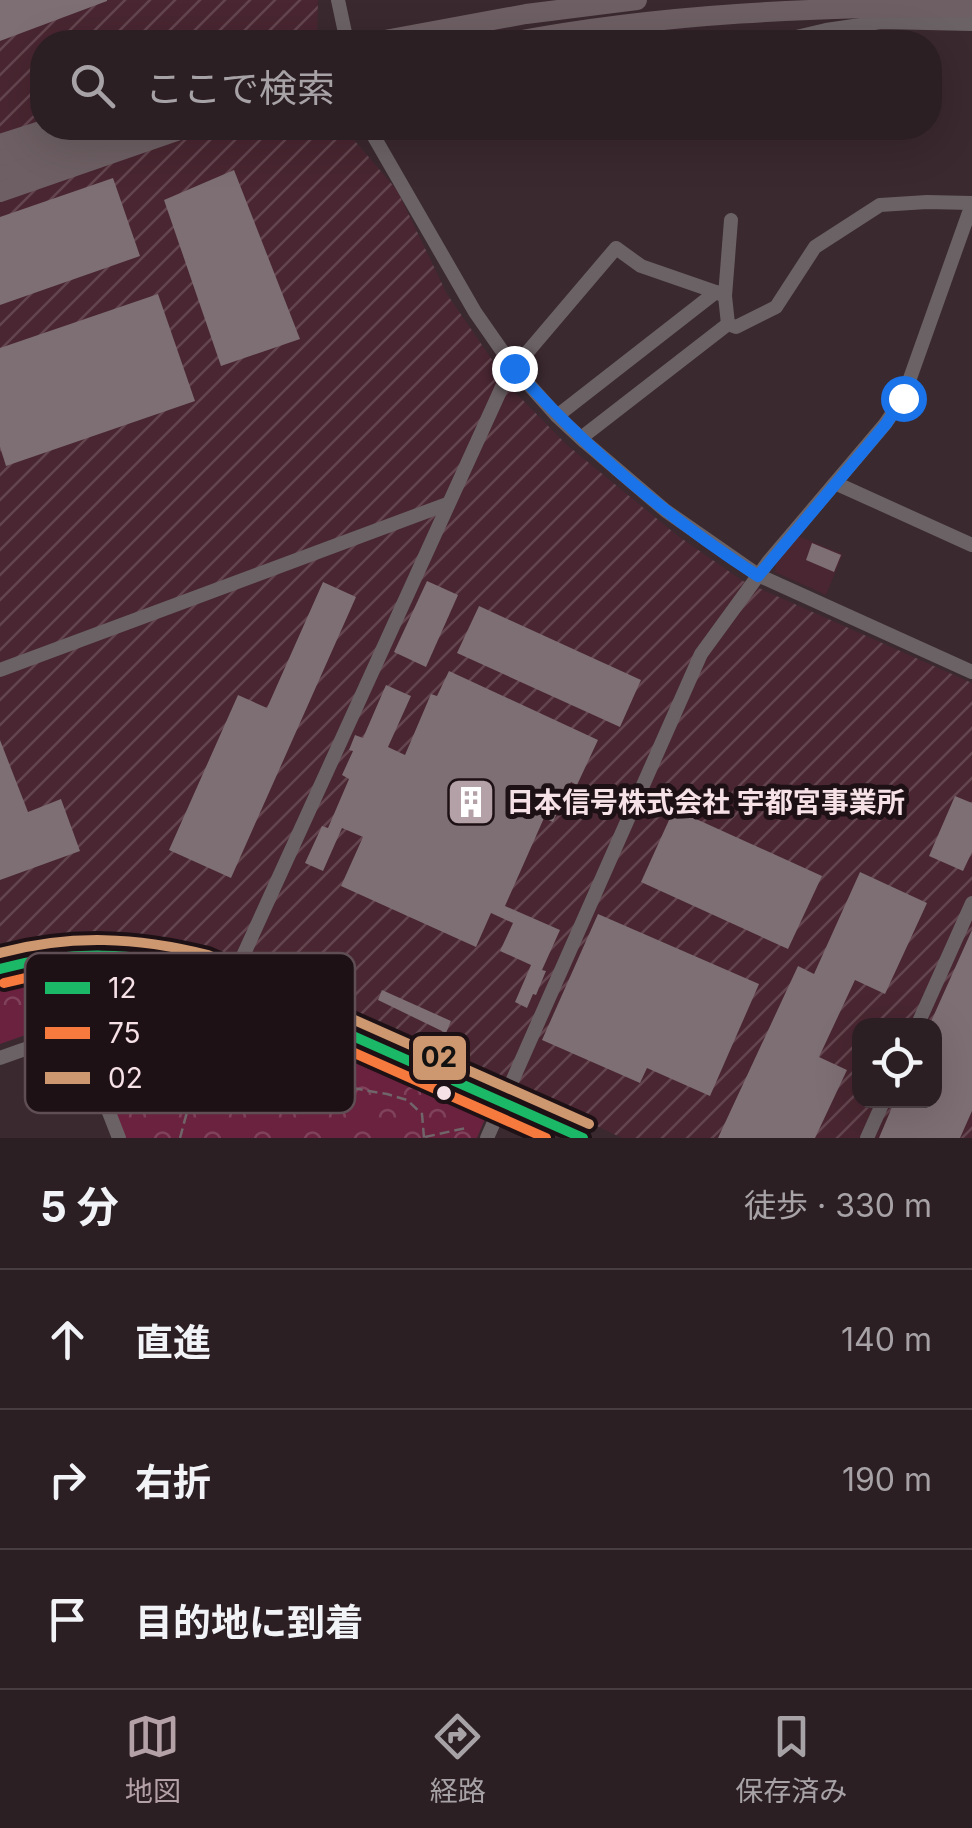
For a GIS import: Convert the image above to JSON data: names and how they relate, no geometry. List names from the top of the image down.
{
  "places": {
    "building": ["日本信号株式会社 宇都宮事業所"]
  },
  "lines": ["transit line 02", "transit line 12", "transit line 75"],
  "legend": ["12", "75", "02"],
  "page": {
    "search": "ここで検索",
    "heading": ["5 分", "徒歩 · 330 m"],
    "list": [
      ["直進", "140 m"],
      ["右折", "190 m"],
      "目的地に到着"
    ],
    "nav": ["地図", "経路", "保存済み"]
  }
}
